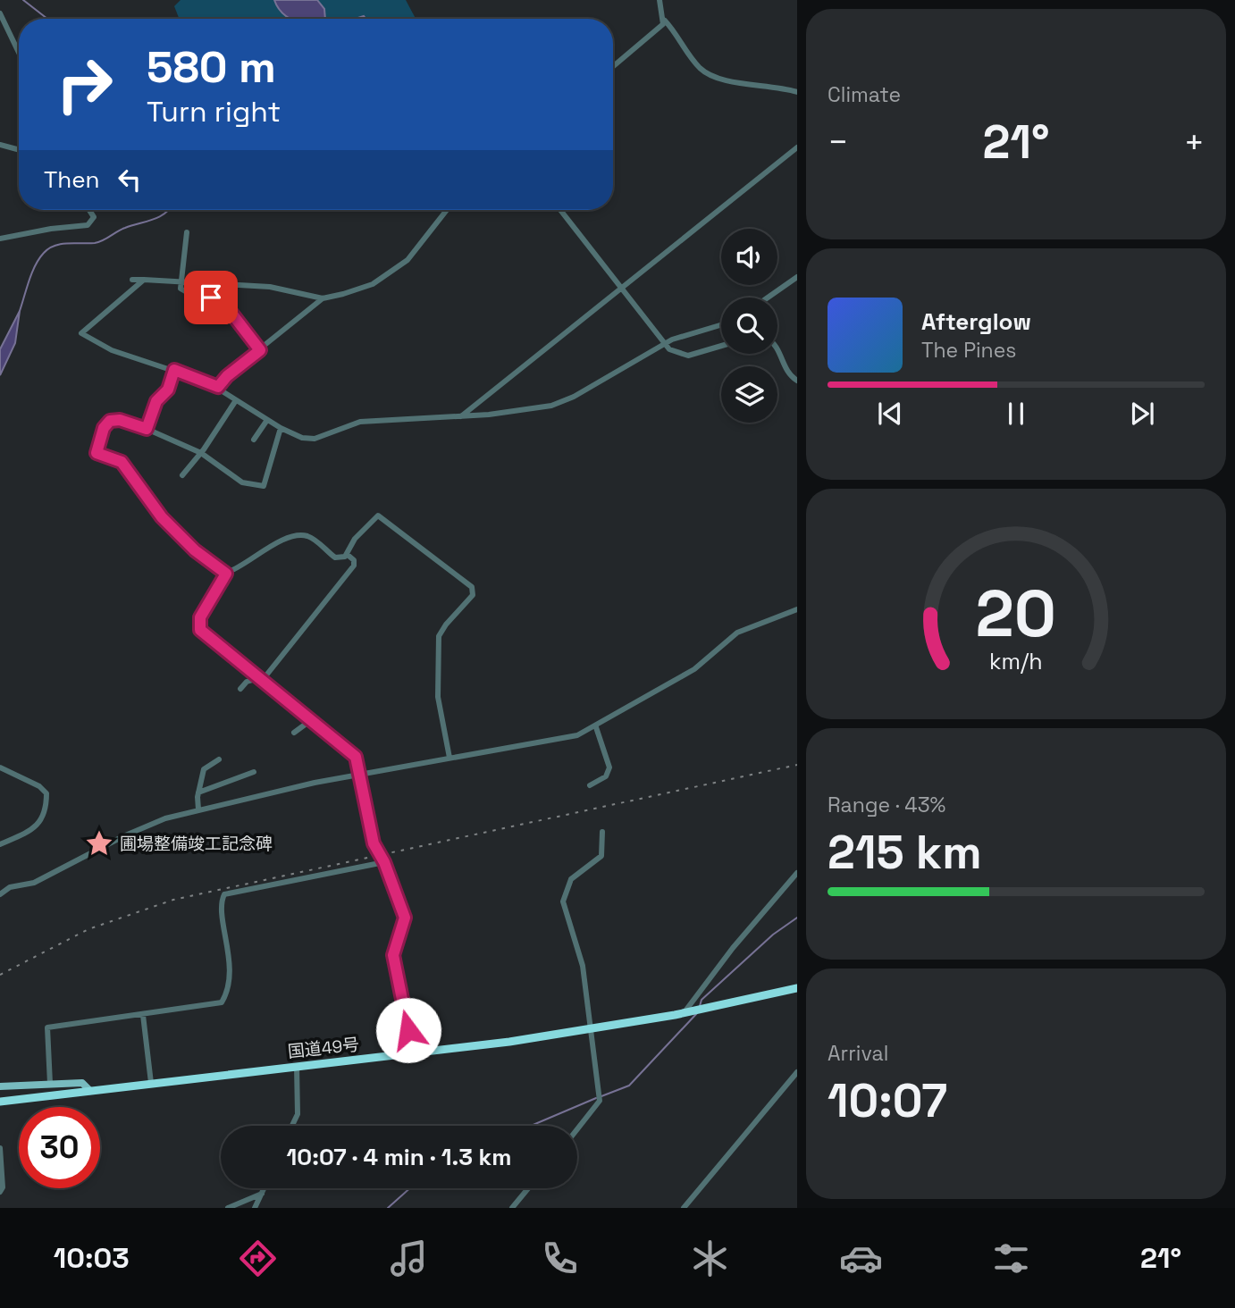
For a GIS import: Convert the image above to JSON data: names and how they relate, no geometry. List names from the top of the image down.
{
  "streets": {
    "highway": ["国道49号"]
  },
  "places": {
    "place": ["圃場整備竣工記念碑"]
  },
  "page": {
    "tile": [
      "Climate",
      ["Range · 43%", "215 km"],
      ["Arrival", "10:07"]
    ],
    "turn": ["580 m", "Turn right"],
    "heat": ["−", "21°", "+"],
    "then": "Then",
    "song": ["Afterglow", "The Pines"],
    "limit": "30",
    "trip": "10:07 · 4 min · 1.3 km",
    "tabs": ["10:03", "21°"],
    "gauge": ["20", "km/h"]
  }
}
